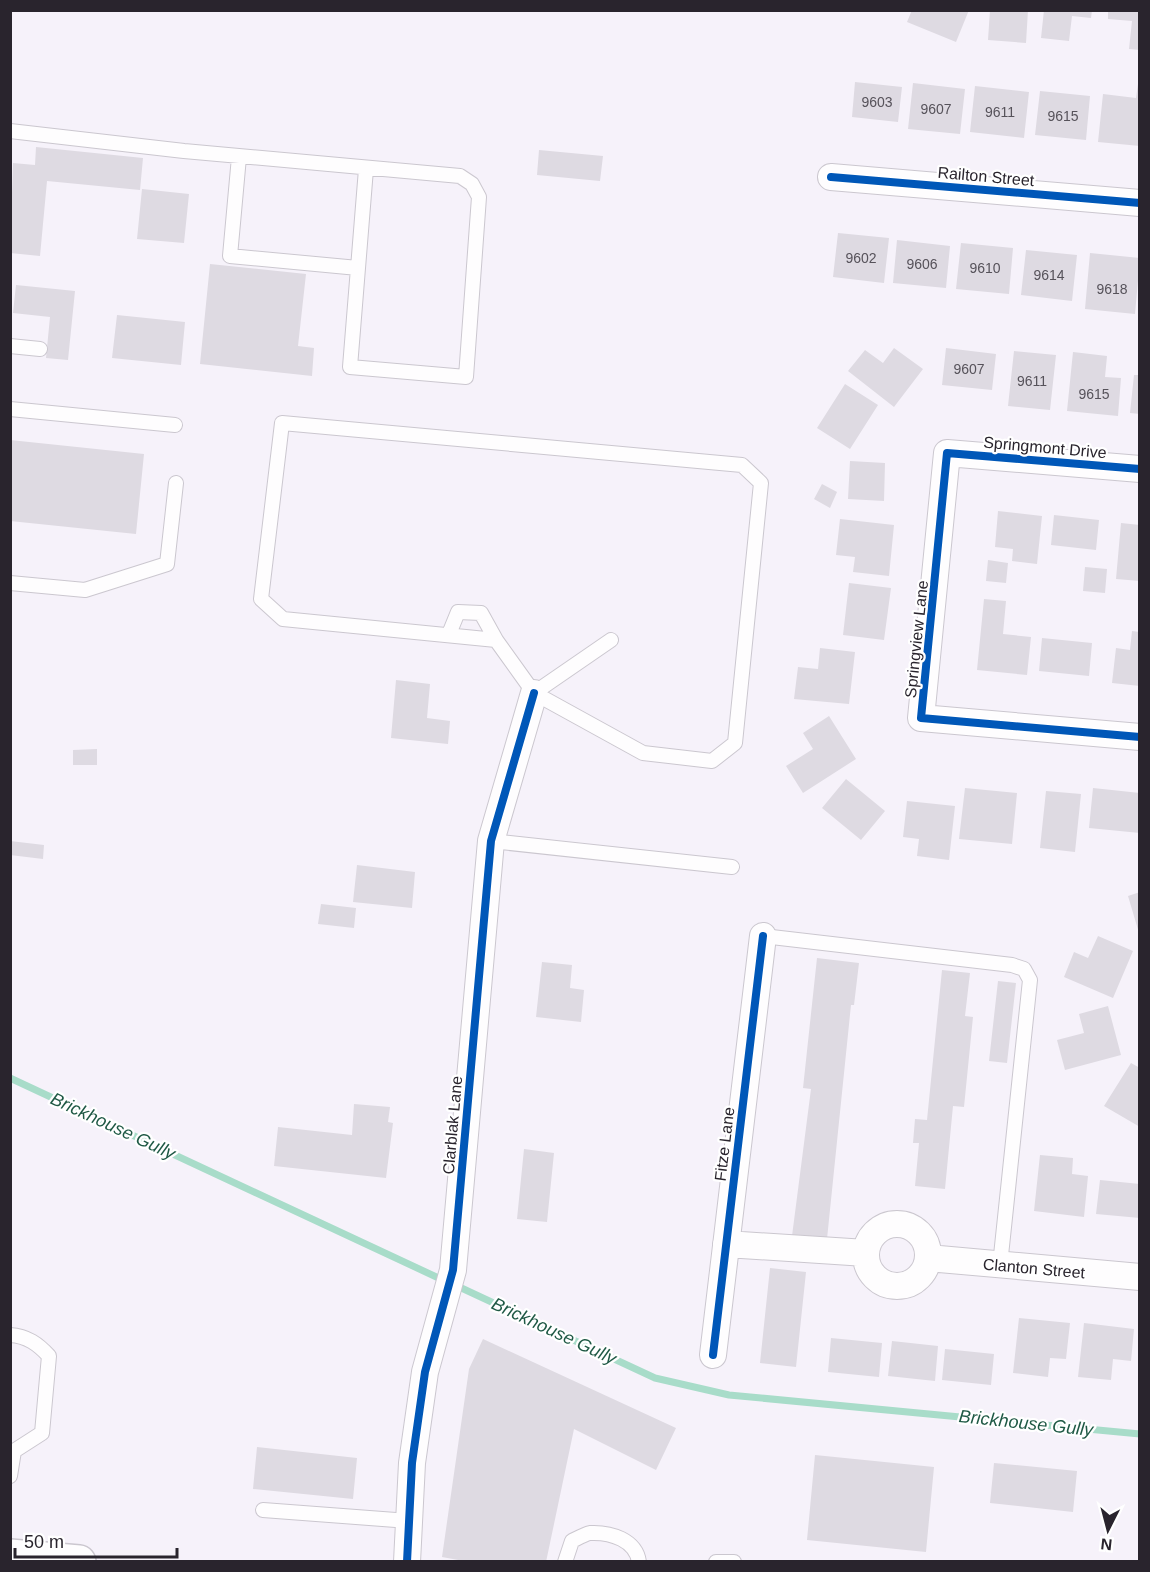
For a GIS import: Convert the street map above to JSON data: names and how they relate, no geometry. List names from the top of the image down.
{
  "streets": {
    "street": [
      "Railton Street",
      "Springmont Drive",
      "Springview Lane",
      "Clarblak Lane",
      "Fitze Lane",
      "Clanton Street"
    ]
  },
  "crossings": [
    ["Springmont Drive", "Springview Lane"]
  ],
  "water": ["Brickhouse Gully"],
  "house_numbers": [
    "9603",
    "9607",
    "9611",
    "9615",
    "9602",
    "9606",
    "9610",
    "9614",
    "9618",
    "9607",
    "9611",
    "9615"
  ],
  "scale_bar": "50 m",
  "north": "bottom"
}
